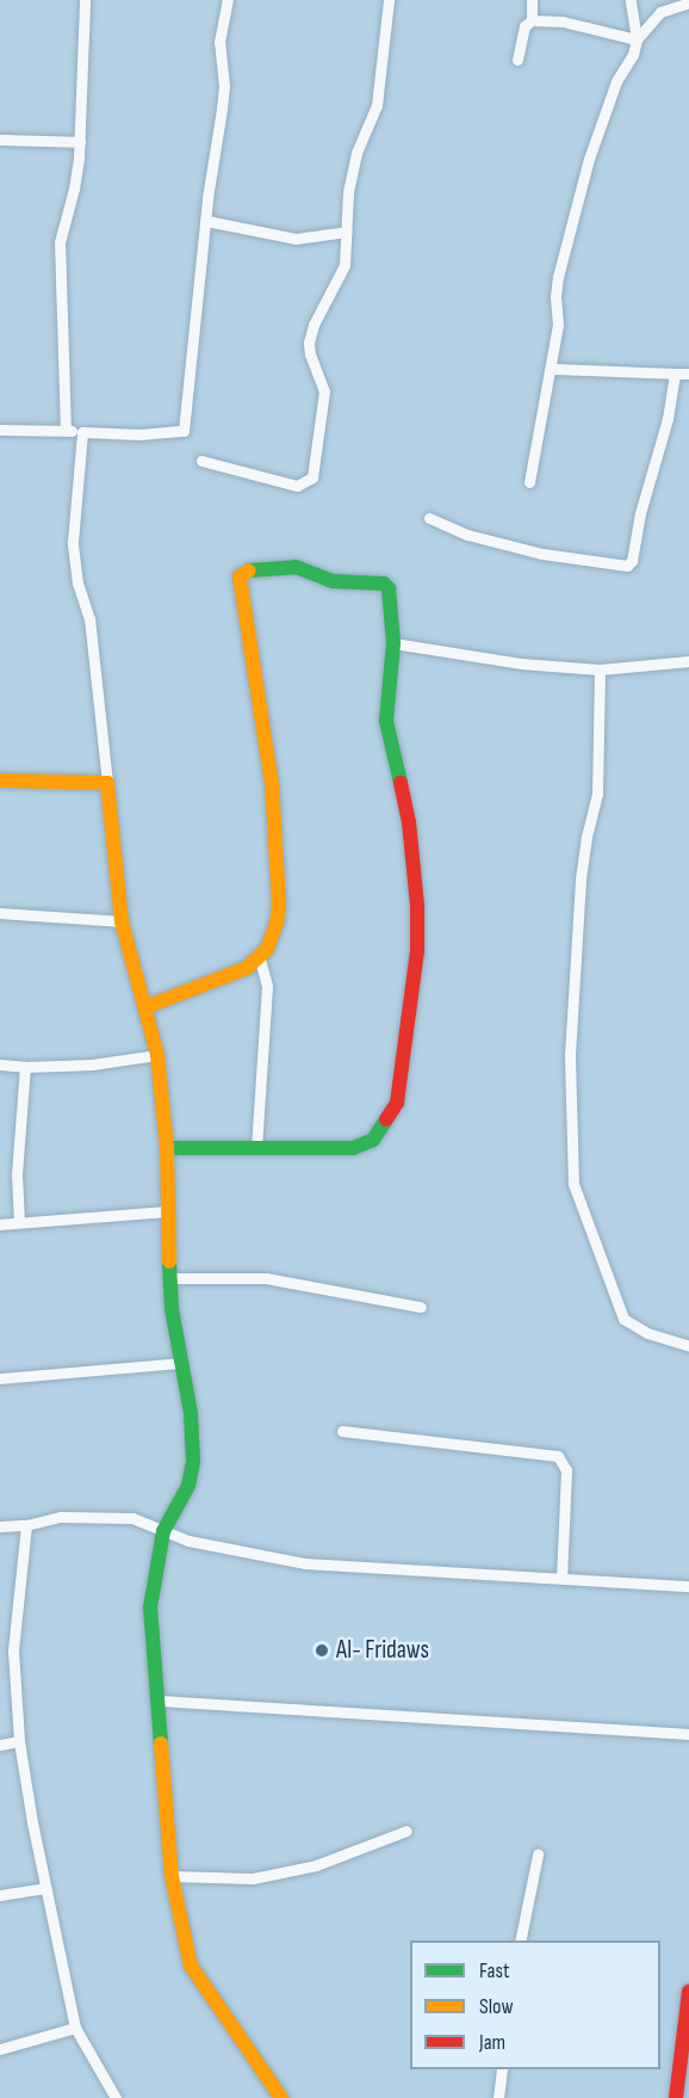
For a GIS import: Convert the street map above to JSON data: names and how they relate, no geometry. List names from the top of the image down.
{
  "places": ["Al- Fridaws"],
  "legend": ["Fast", "Slow", "Jam"]
}
